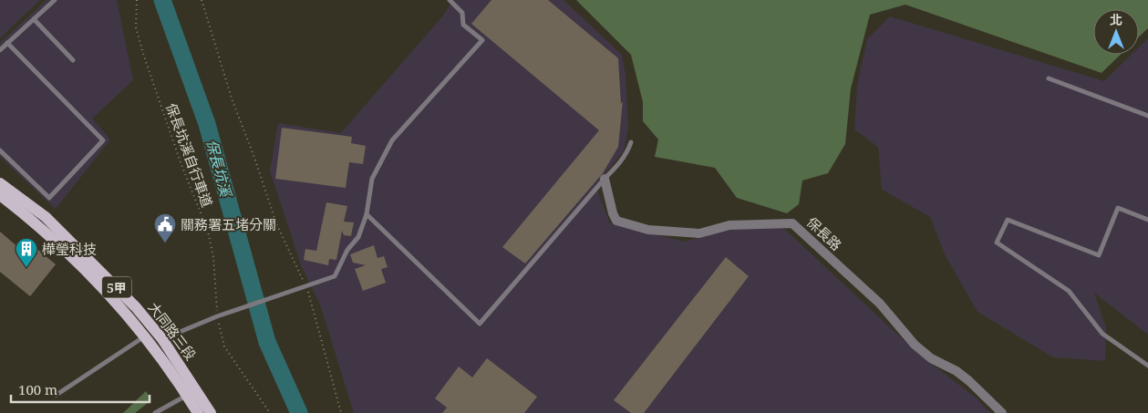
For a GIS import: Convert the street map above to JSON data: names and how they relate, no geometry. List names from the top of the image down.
{
  "streets": {
    "main road": ["5甲", "大同路三段"],
    "street": ["保長路"],
    "path": ["保長坑溪自行車道"]
  },
  "water": ["保長坑溪"],
  "places": {
    "public building": ["關務署五堵分關"],
    "building": ["樺瑩科技"]
  },
  "scale_bar": "100 m",
  "north": "top"
}
